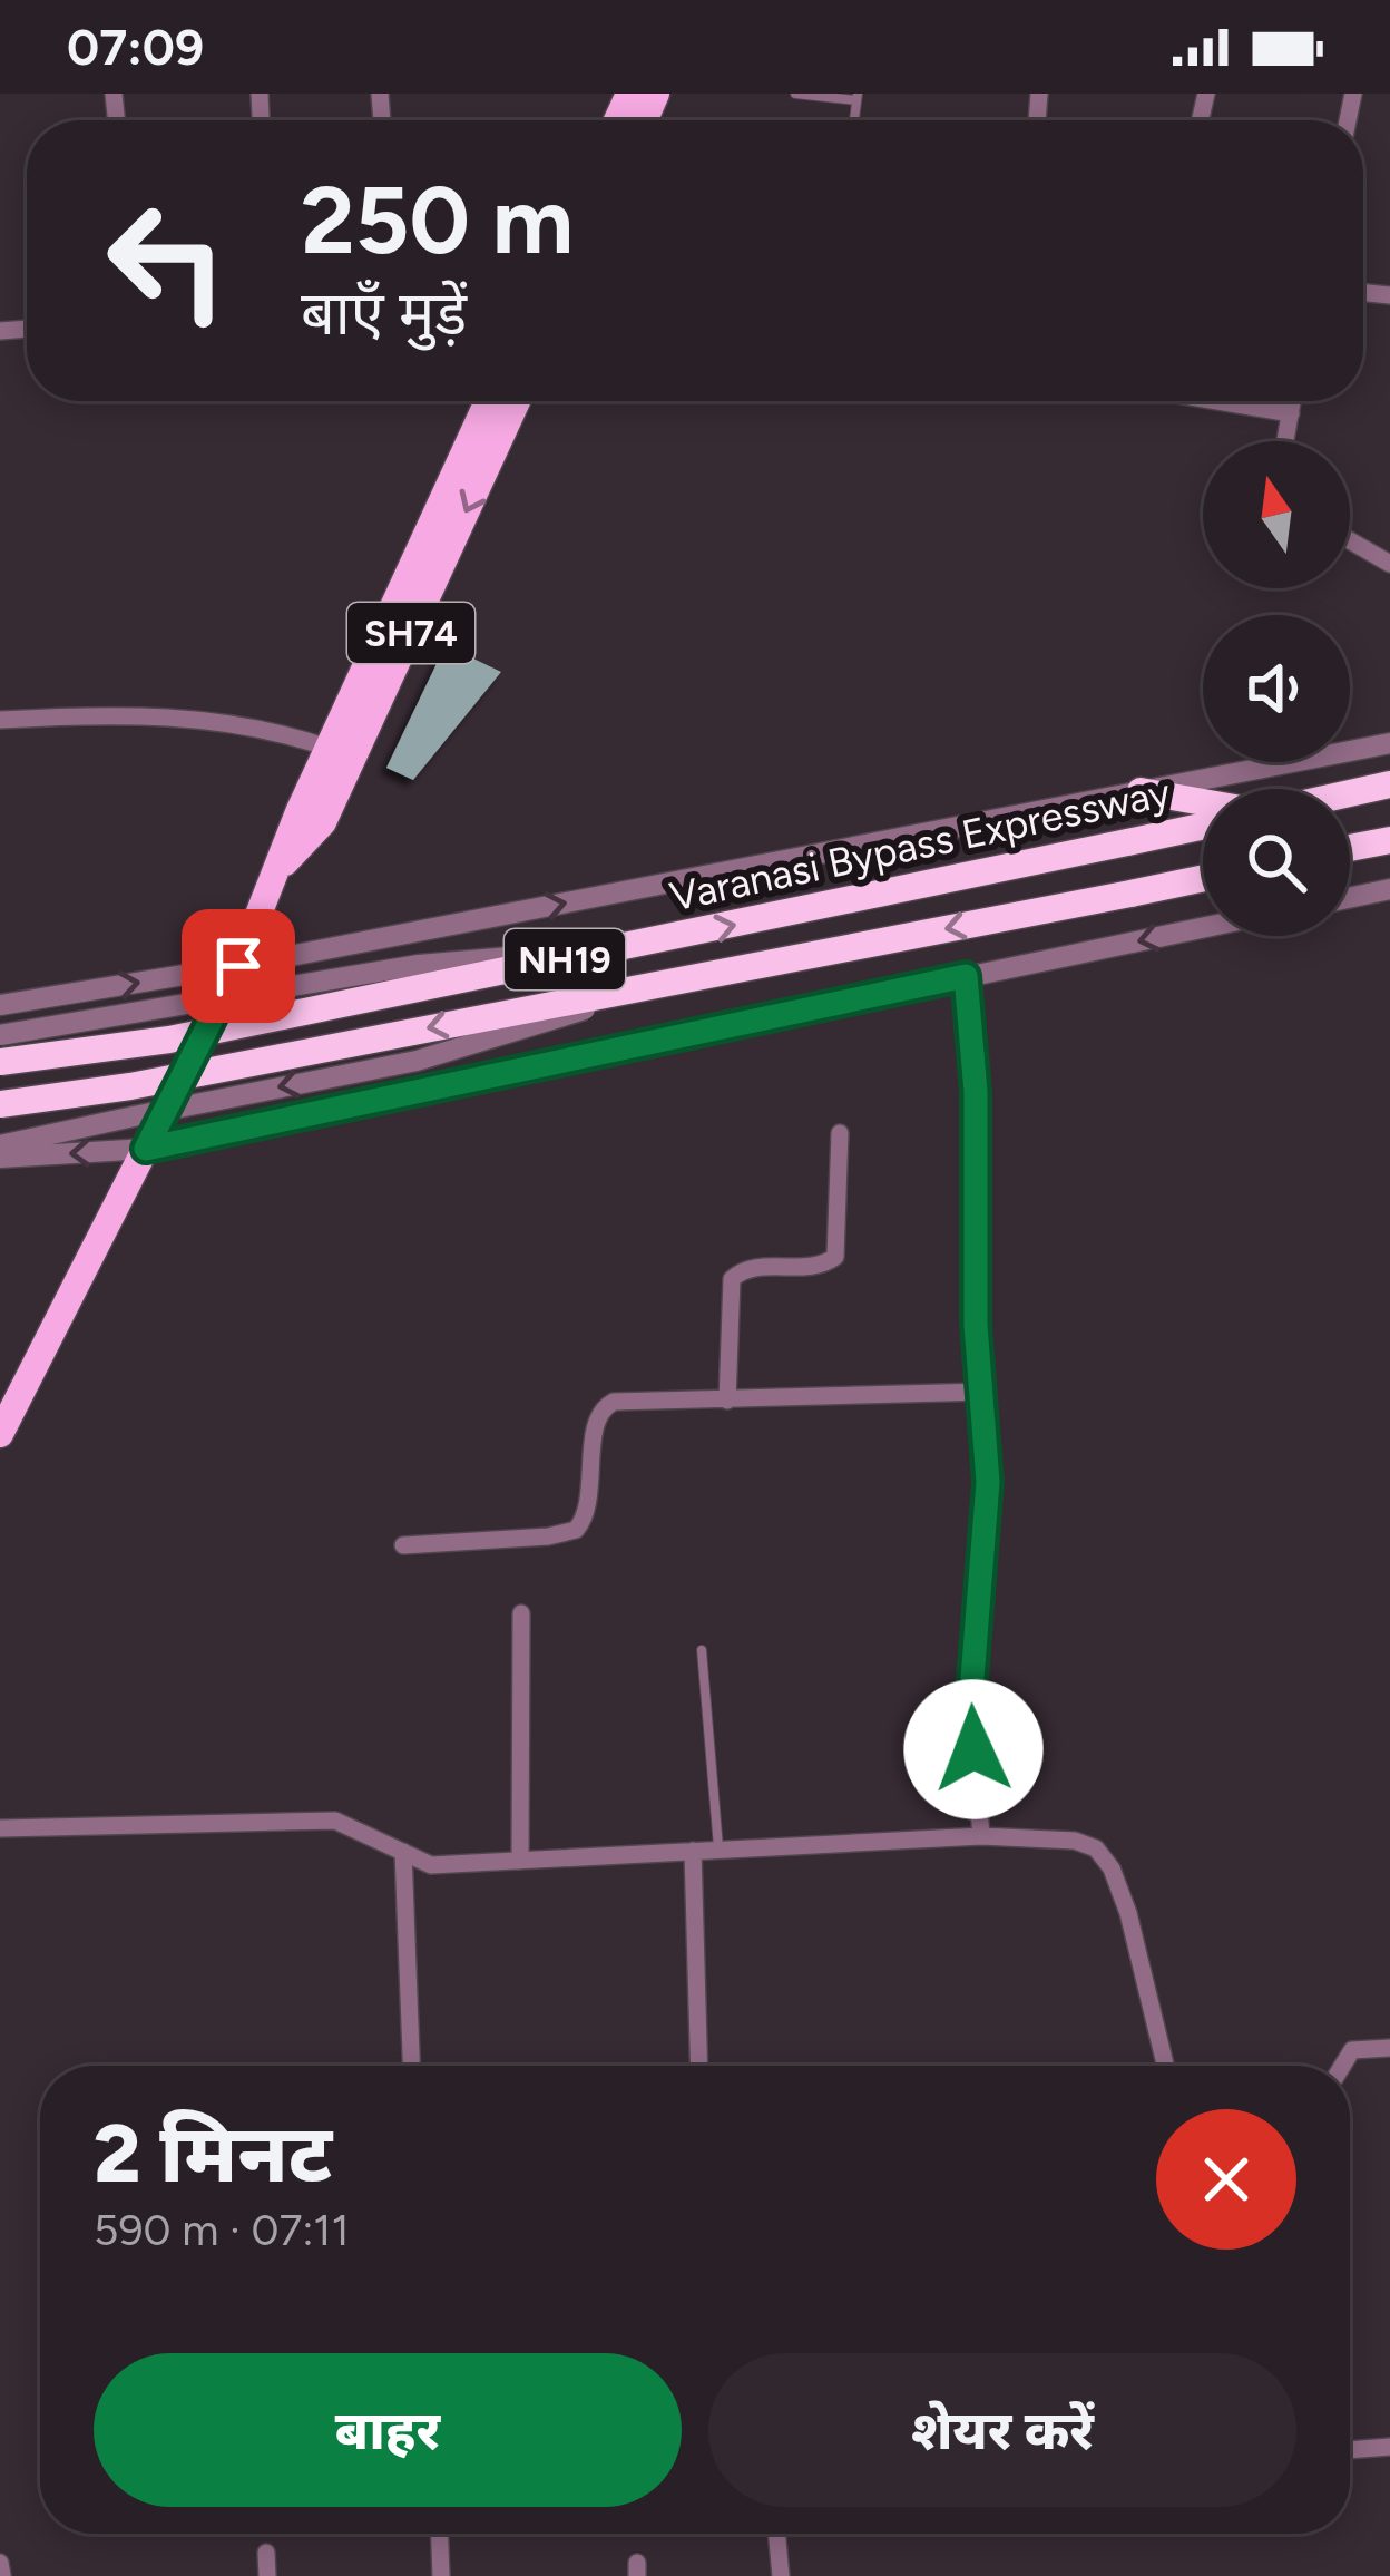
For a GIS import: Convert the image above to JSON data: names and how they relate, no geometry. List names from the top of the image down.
{
  "streets": {
    "highway": ["Varanasi Bypass Expressway", "NH19"],
    "main road": ["SH74"]
  },
  "north": "top",
  "page": {
    "status": "07:09",
    "turn": ["250 m", "बाएँ मुड़ें"],
    "heading": ["2 मिनट", "590 m · 07:11"],
    "buttons": ["बाहर", "शेयर करें"]
  }
}
